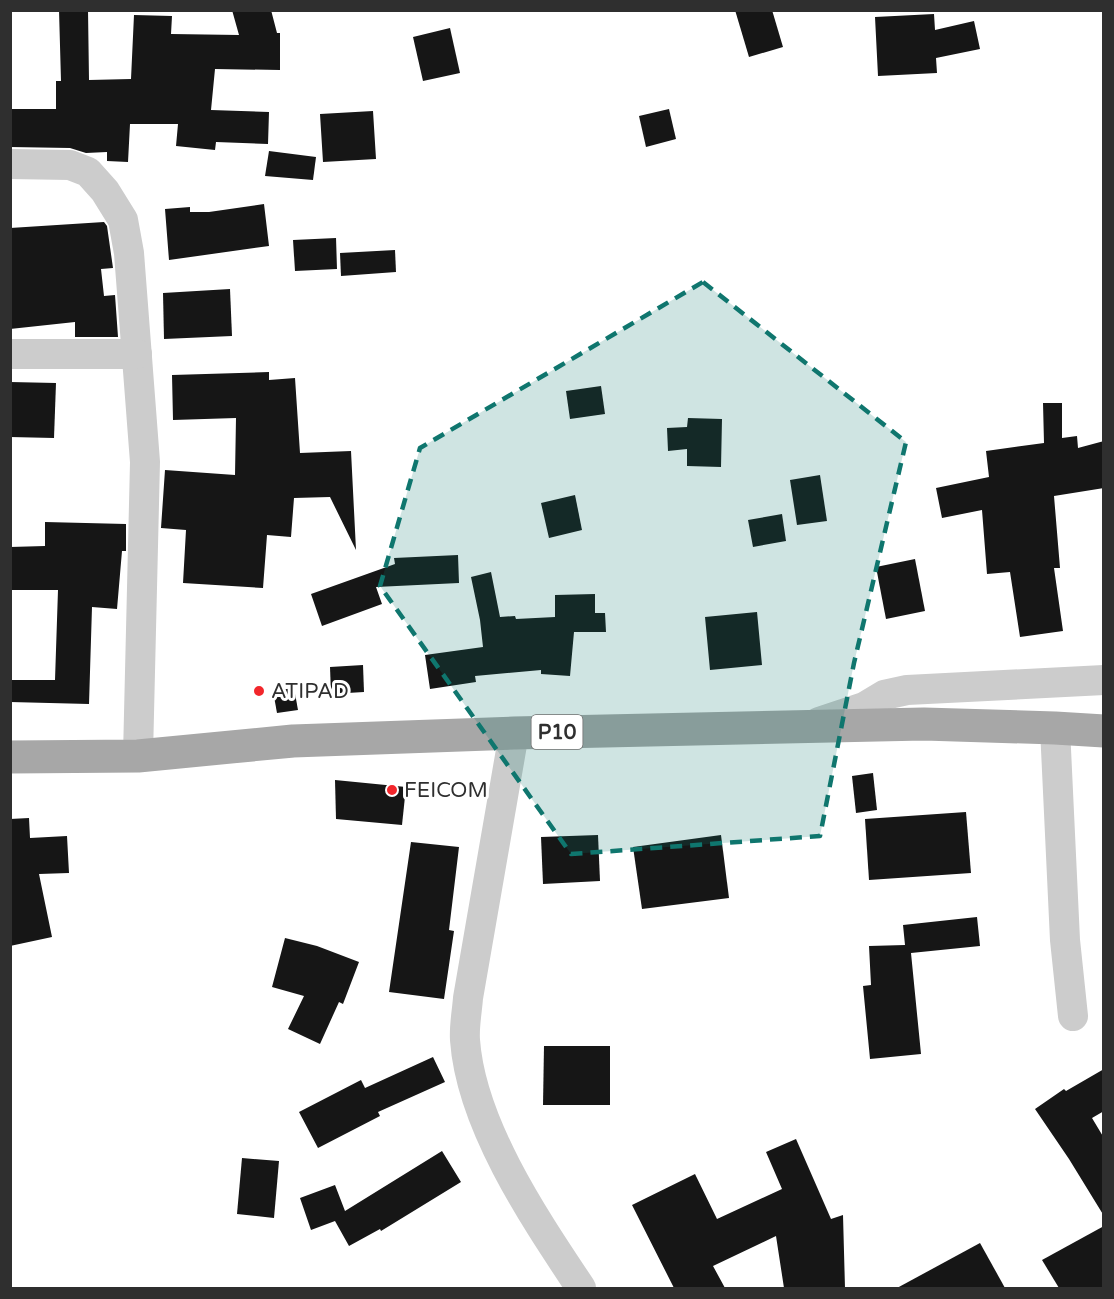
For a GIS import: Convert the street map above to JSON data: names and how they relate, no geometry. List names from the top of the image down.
{
  "streets": {
    "main road": ["P10"]
  },
  "places": ["ATIPAD", "FEICOM"]
}
